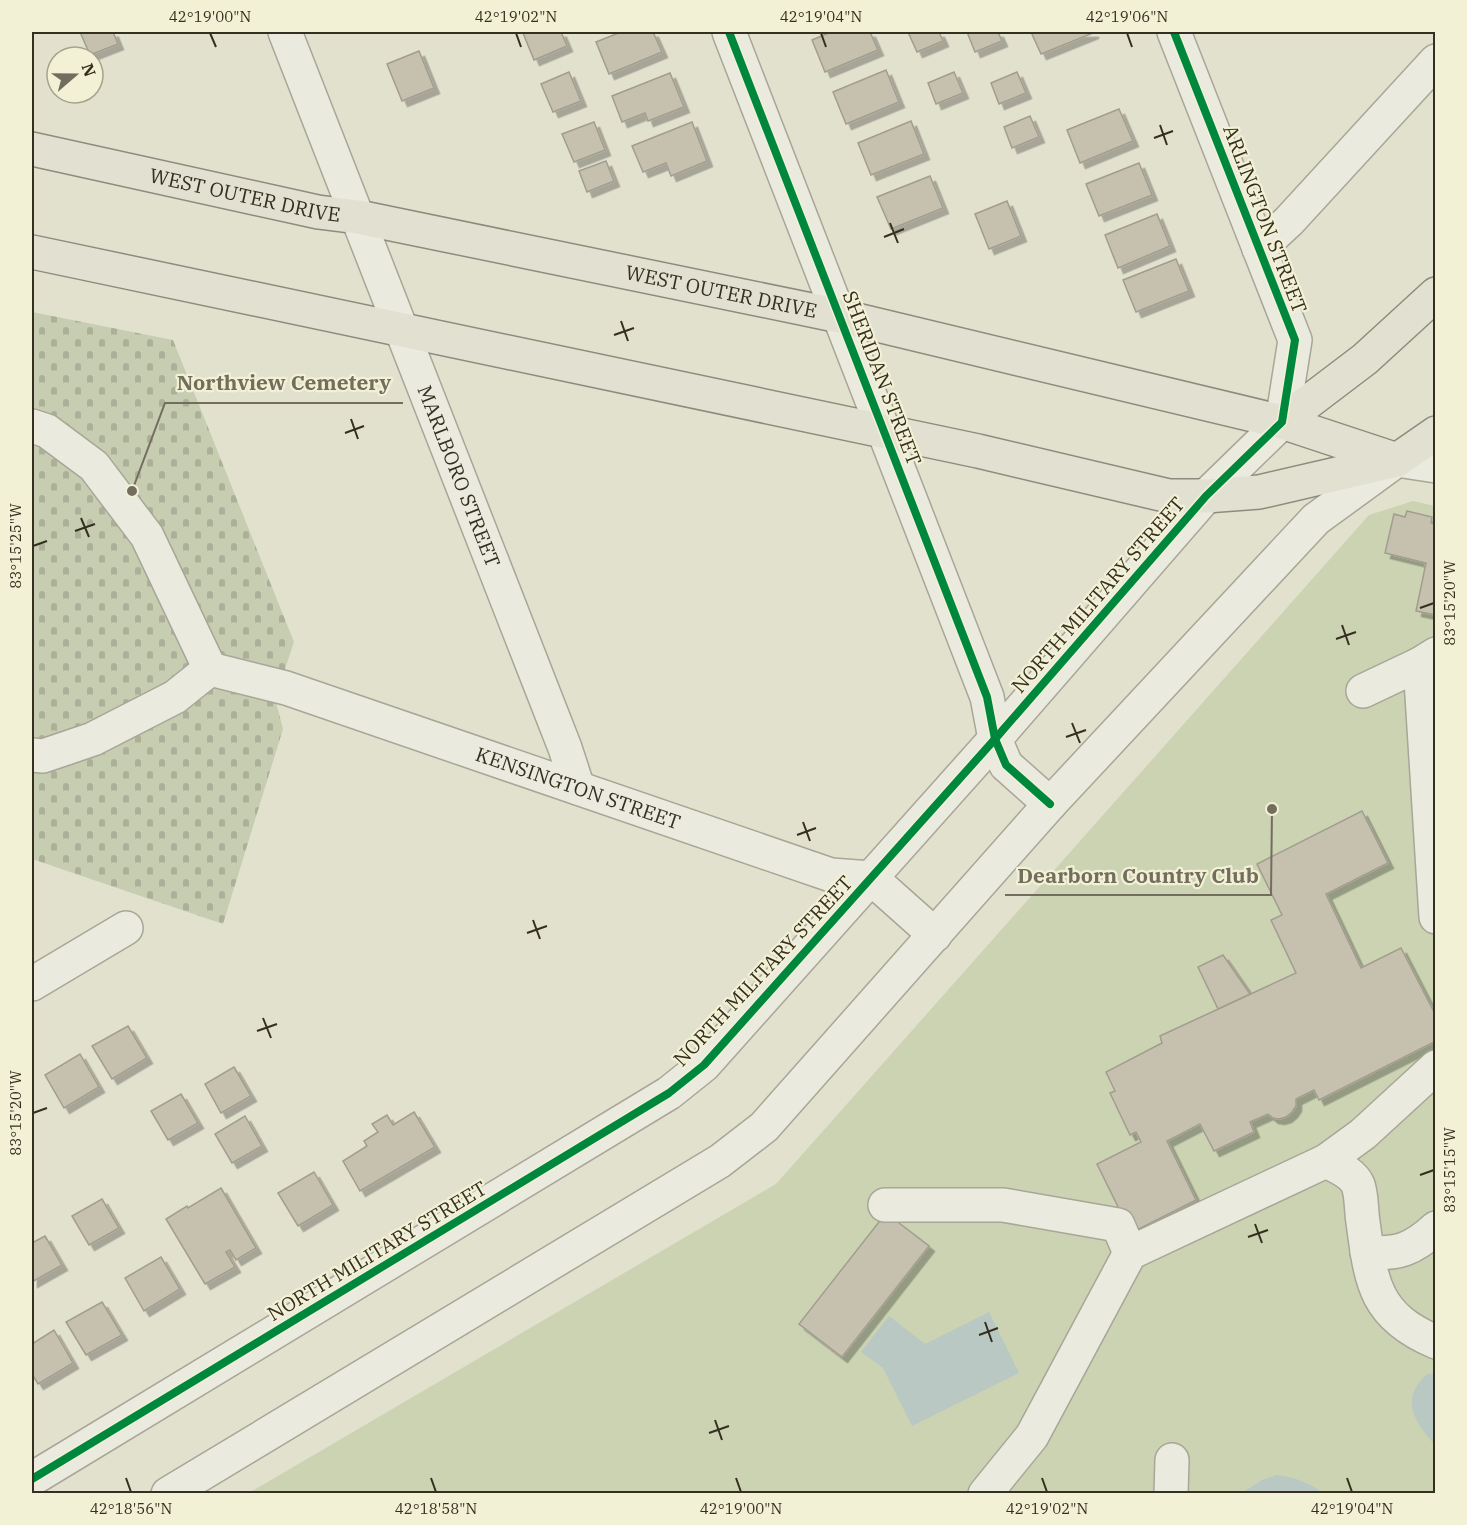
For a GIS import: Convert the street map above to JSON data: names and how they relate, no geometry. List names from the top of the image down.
{
  "streets": {
    "main road": ["WEST OUTER DRIVE"],
    "street": [
      "ARLINGTON STREET",
      "SHERIDAN STREET",
      "MARLBORO STREET",
      "NORTH MILITARY STREET",
      "KENSINGTON STREET"
    ]
  },
  "crossings": [
    ["WEST OUTER DRIVE", "ARLINGTON STREET"],
    ["WEST OUTER DRIVE", "SHERIDAN STREET"],
    ["WEST OUTER DRIVE", "MARLBORO STREET"],
    ["WEST OUTER DRIVE", "NORTH MILITARY STREET"],
    ["ARLINGTON STREET", "NORTH MILITARY STREET"],
    ["SHERIDAN STREET", "NORTH MILITARY STREET"],
    ["MARLBORO STREET", "KENSINGTON STREET"],
    ["NORTH MILITARY STREET", "KENSINGTON STREET"]
  ],
  "places": ["Northview Cemetery", "Dearborn Country Club"],
  "north": "right",
  "coordinates": [
    "42°19'00\"N",
    "42°19'02\"N",
    "42°19'04\"N",
    "42°19'06\"N",
    "83°15'25\"W",
    "83°15'20\"W",
    "83°15'15\"W",
    "42°18'56\"N",
    "42°18'58\"N"
  ]
}
